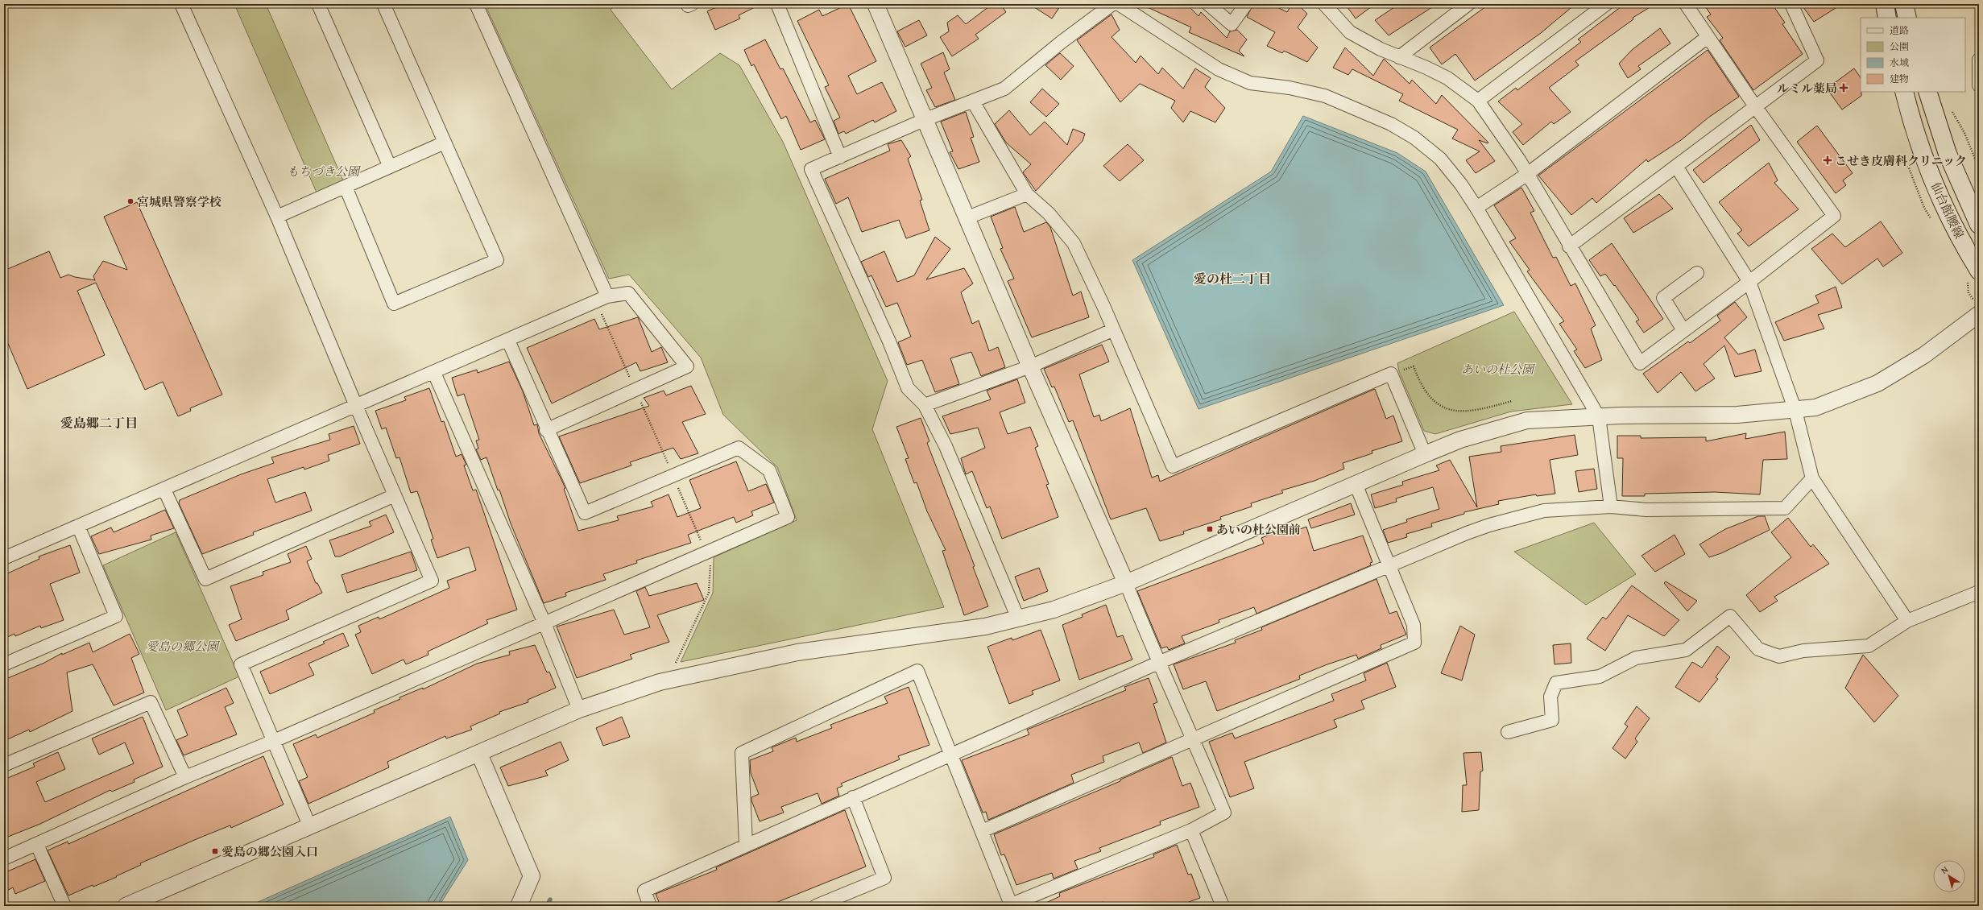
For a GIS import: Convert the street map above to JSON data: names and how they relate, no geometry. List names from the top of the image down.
{
  "streets": {
    "main road": ["仙台館腰線"]
  },
  "districts": ["愛の杜二丁目", "愛島郷二丁目"],
  "parks": ["もちづき公園", "あいの杜公園", "愛島の郷公園"],
  "places": {
    "health": ["ルミル薬局", "こせき皮膚科クリニック"],
    "other": ["宮城県警察学校"],
    "transit": ["あいの杜公園前", "愛島の郷公園入口"]
  },
  "legend": [
    "道路",
    "公園",
    "水域",
    "建物"
  ],
  "north": "top left"
}
